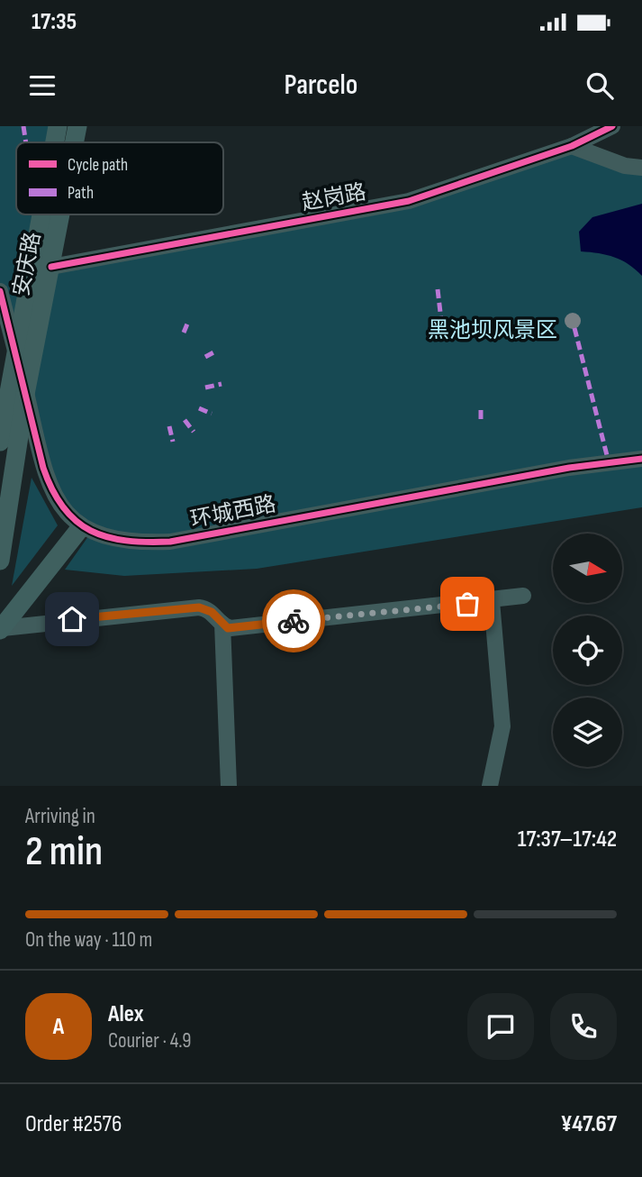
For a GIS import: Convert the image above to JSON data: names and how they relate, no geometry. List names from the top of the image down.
{
  "streets": {
    "main road": ["安庆路"],
    "street": ["赵岗路", "环城西路"]
  },
  "crossings": [
    ["赵岗路", "安庆路"],
    ["安庆路", "环城西路"]
  ],
  "parks": ["黑池坝风景区"],
  "legend": ["Cycle path", "Path"],
  "north": "right",
  "page": {
    "status": "17:35",
    "header": "Parcelo",
    "heading": ["2 min", "Arriving in", "17:37–17:42"],
    "panel": [
      "Alex",
      "Courier · 4.9",
      "Order #2576",
      "¥47.67"
    ],
    "bar": "On the way · 110 m",
    "round": "A"
  }
}
